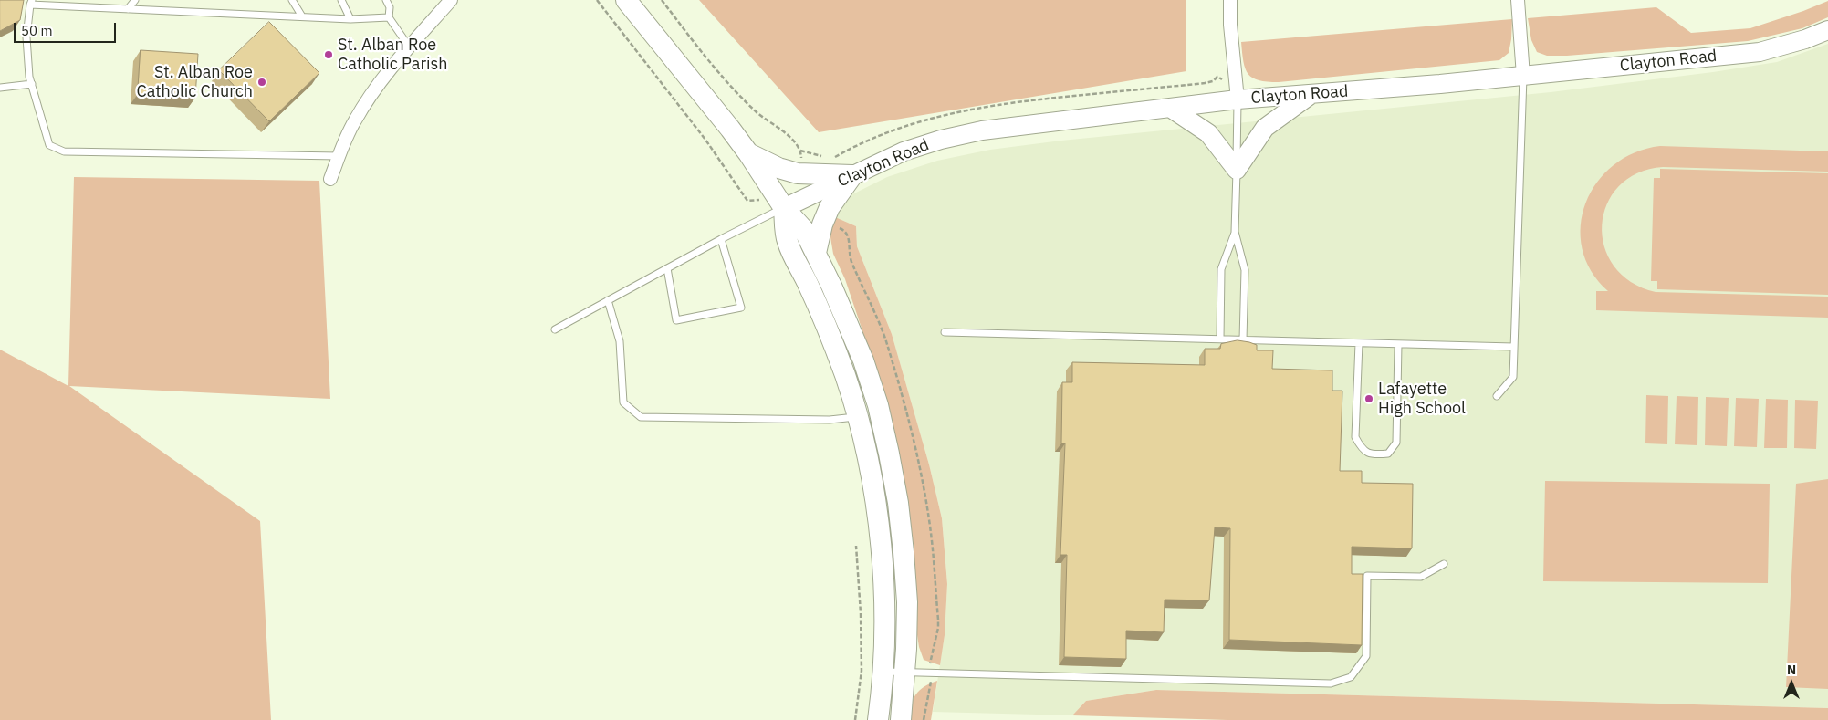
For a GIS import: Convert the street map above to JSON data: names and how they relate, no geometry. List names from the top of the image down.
{
  "streets": {
    "main road": ["Clayton Road"]
  },
  "places": ["St. Alban Roe Catholic Parish", "St. Alban Roe Catholic Church", "Lafayette High School"],
  "scale_bar": "50 m",
  "north": "top"
}
